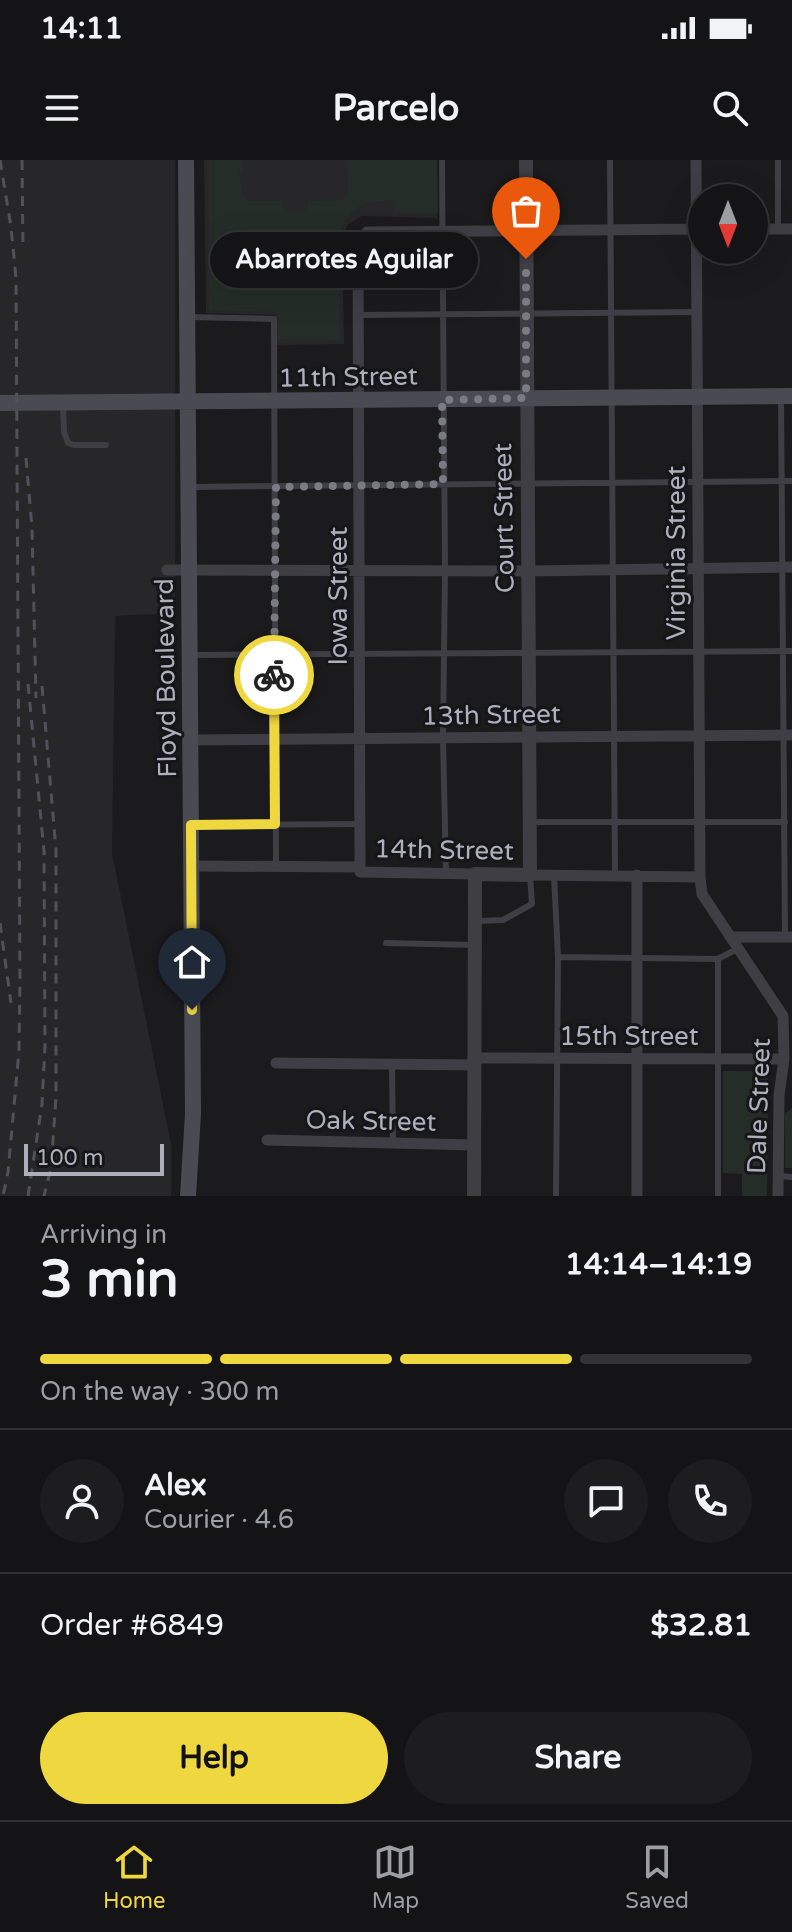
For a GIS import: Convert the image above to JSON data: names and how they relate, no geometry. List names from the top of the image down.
{
  "streets": {
    "main road": ["11th Street", "Floyd Boulevard"],
    "street": [
      "Court Street",
      "Virginia Street",
      "Iowa Street",
      "13th Street",
      "14th Street",
      "15th Street",
      "Dale Street",
      "Oak Street"
    ]
  },
  "crossings": [
    ["11th Street", "Court Street"],
    ["11th Street", "Virginia Street"],
    ["11th Street", "Iowa Street"],
    ["11th Street", "Floyd Boulevard"],
    ["Court Street", "13th Street"],
    ["Court Street", "14th Street"],
    ["Virginia Street", "13th Street"],
    ["Virginia Street", "14th Street"],
    ["Virginia Street", "Dale Street"],
    ["Iowa Street", "13th Street"],
    ["Iowa Street", "14th Street"],
    ["Floyd Boulevard", "13th Street"],
    ["Floyd Boulevard", "14th Street"],
    ["15th Street", "Dale Street"]
  ],
  "places": ["Abarrotes Aguilar"],
  "scale_bar": "100 m",
  "north": "bottom",
  "page": {
    "status": "14:11",
    "header": "Parcelo",
    "bubble": "Abarrotes Aguilar",
    "scale": "100 m",
    "heading": ["3 min", "Arriving in", "14:14–14:19"],
    "panel": [
      "Alex",
      "Courier · 4.6",
      "Order #6849",
      "$32.81"
    ],
    "bar": "On the way · 300 m",
    "buttons": ["Help", "Share"],
    "tabs": ["Home", "Map", "Saved"]
  }
}
